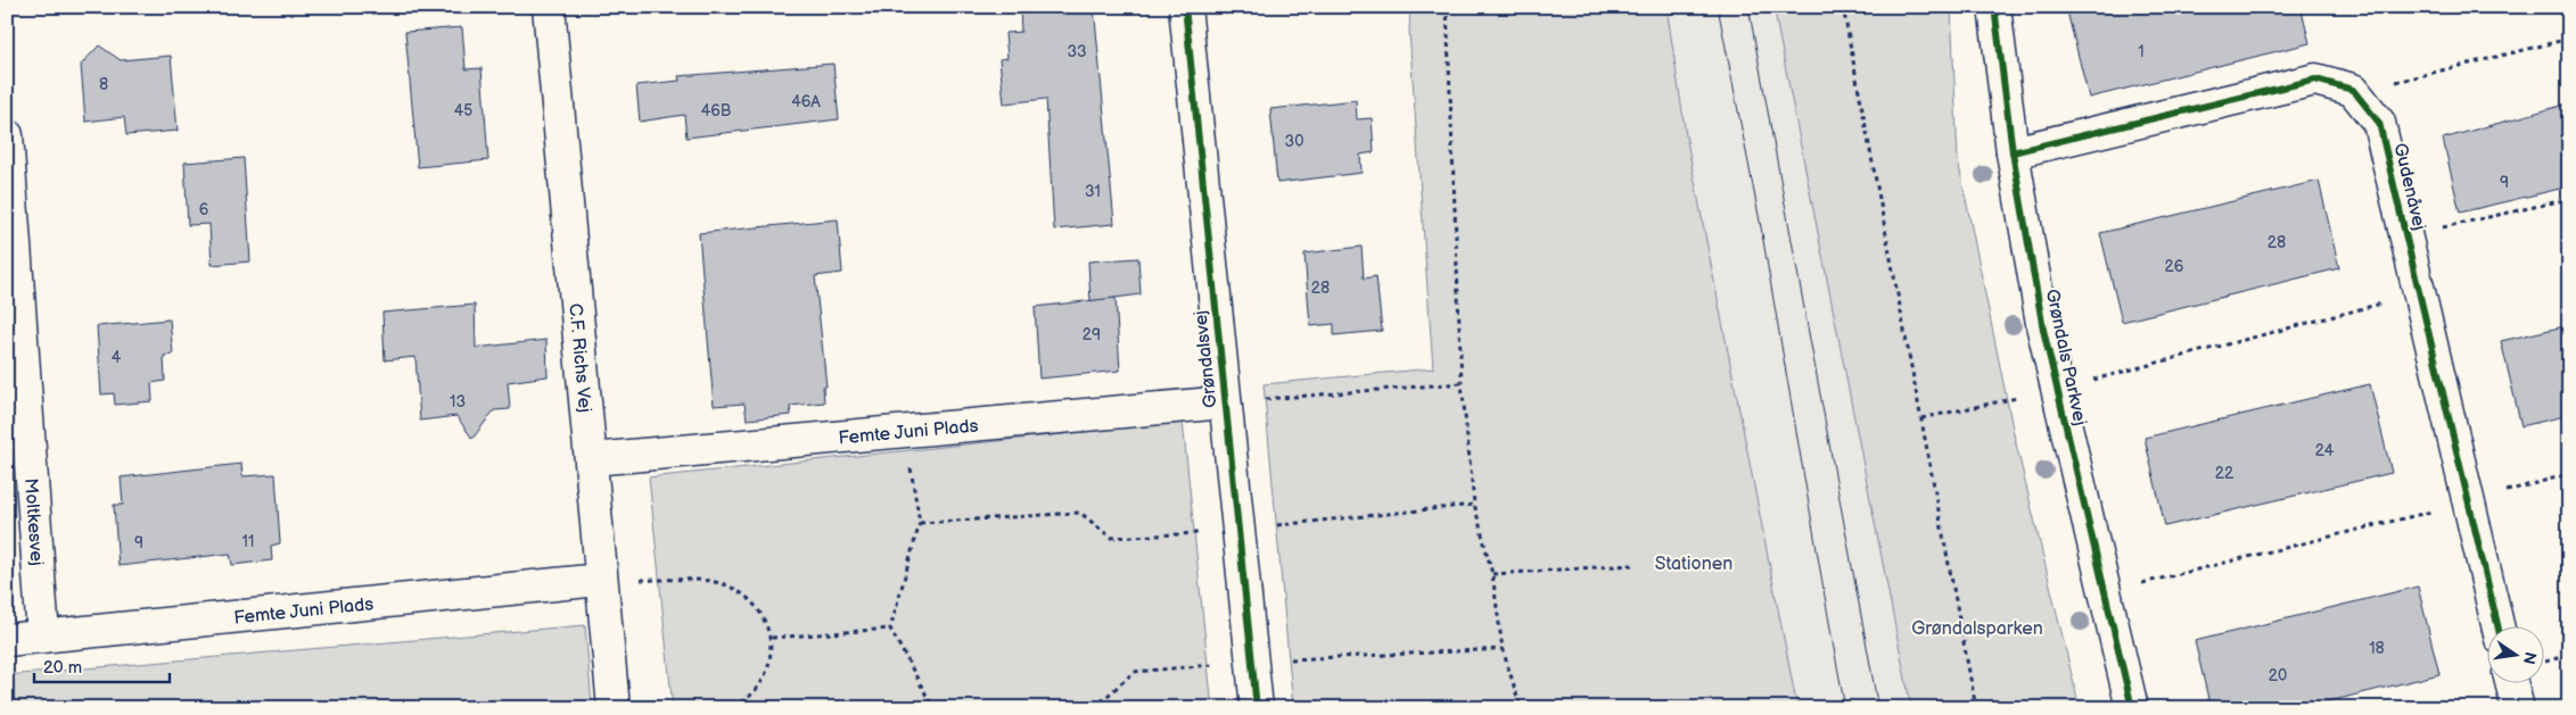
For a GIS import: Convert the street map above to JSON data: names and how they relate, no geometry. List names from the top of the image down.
{
  "streets": {
    "street": [
      "Gudenåvej",
      "C.F. Richs Vej",
      "Grøndals Parkvej",
      "Grøndalsvej",
      "Femte Juni Plads",
      "Moltkesvej"
    ]
  },
  "crossings": [
    ["C.F. Richs Vej", "Femte Juni Plads"],
    ["Grøndalsvej", "Femte Juni Plads"],
    ["Femte Juni Plads", "Moltkesvej"]
  ],
  "parks": ["Stationen", "Grøndalsparken"],
  "house_numbers": [
    "33",
    "1",
    "8",
    "46A",
    "45",
    "46B",
    "30",
    "9",
    "31",
    "6",
    "28",
    "26",
    "28",
    "29",
    "4",
    "13",
    "24",
    "22",
    "11",
    "9",
    "18",
    "20"
  ],
  "scale_bar": "20 m",
  "north": "right"
}
